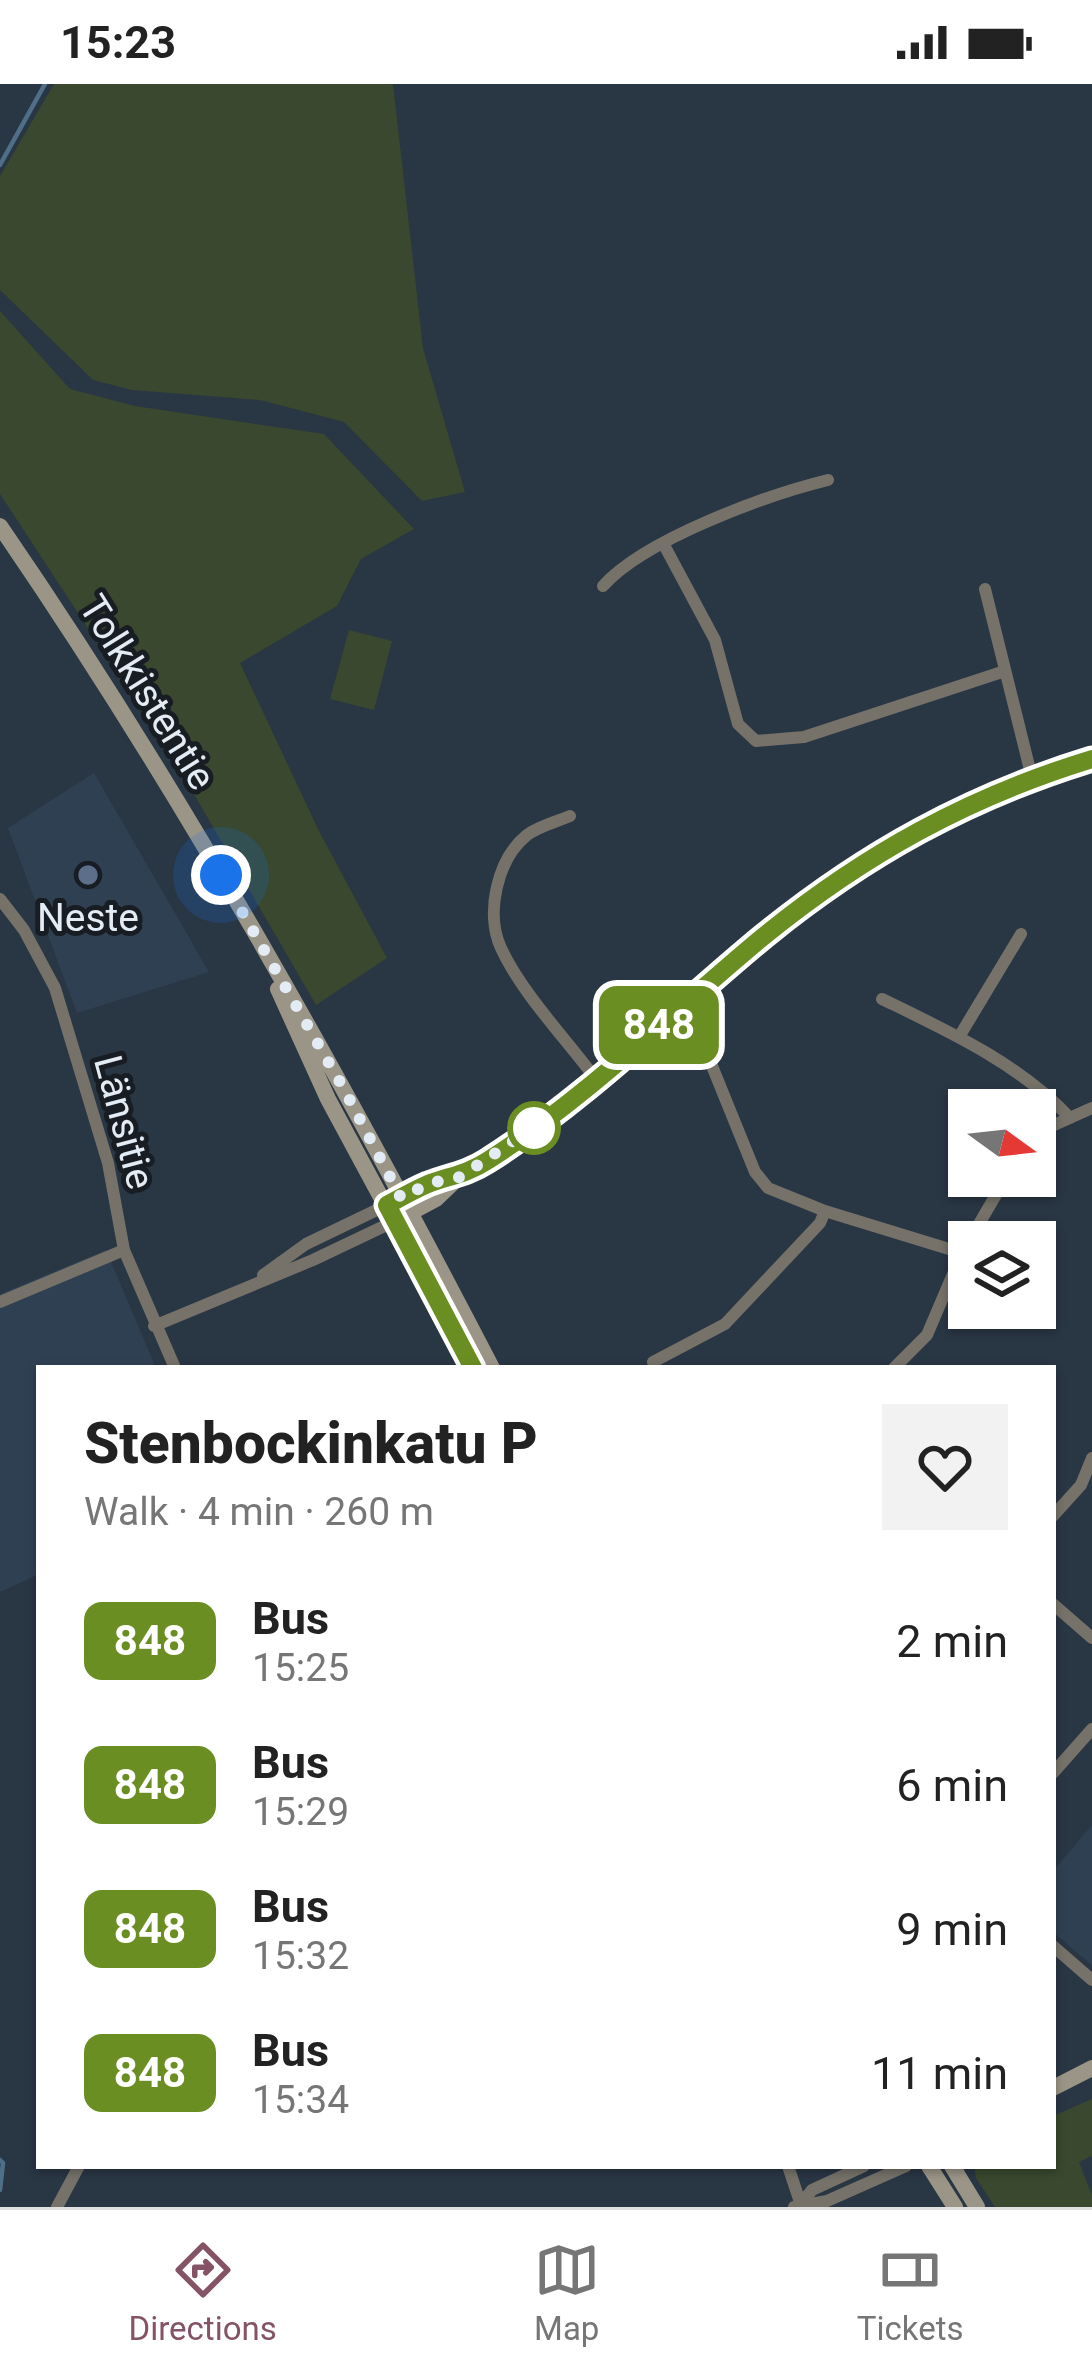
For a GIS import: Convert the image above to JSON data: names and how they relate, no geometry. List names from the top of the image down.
{
  "streets": {
    "street": ["Tolkkistentie", "Länsitie"]
  },
  "places": ["Neste"],
  "lines": ["bus line 848"],
  "north": "right",
  "page": {
    "status": "15:23",
    "on_map": "848",
    "heading": ["Stenbockinkatu P", "Walk · 4 min · 260 m"],
    "list": [
      {
        "mark": "848",
        "name": "Bus",
        "note": "15:25",
        "value": "2 min"
      },
      {
        "mark": "848",
        "name": "Bus",
        "note": "15:29",
        "value": "6 min"
      },
      {
        "mark": "848",
        "name": "Bus",
        "note": "15:32",
        "value": "9 min"
      },
      {
        "mark": "848",
        "name": "Bus",
        "note": "15:34",
        "value": "11 min"
      }
    ],
    "tabs": ["Directions", "Map", "Tickets"]
  }
}
